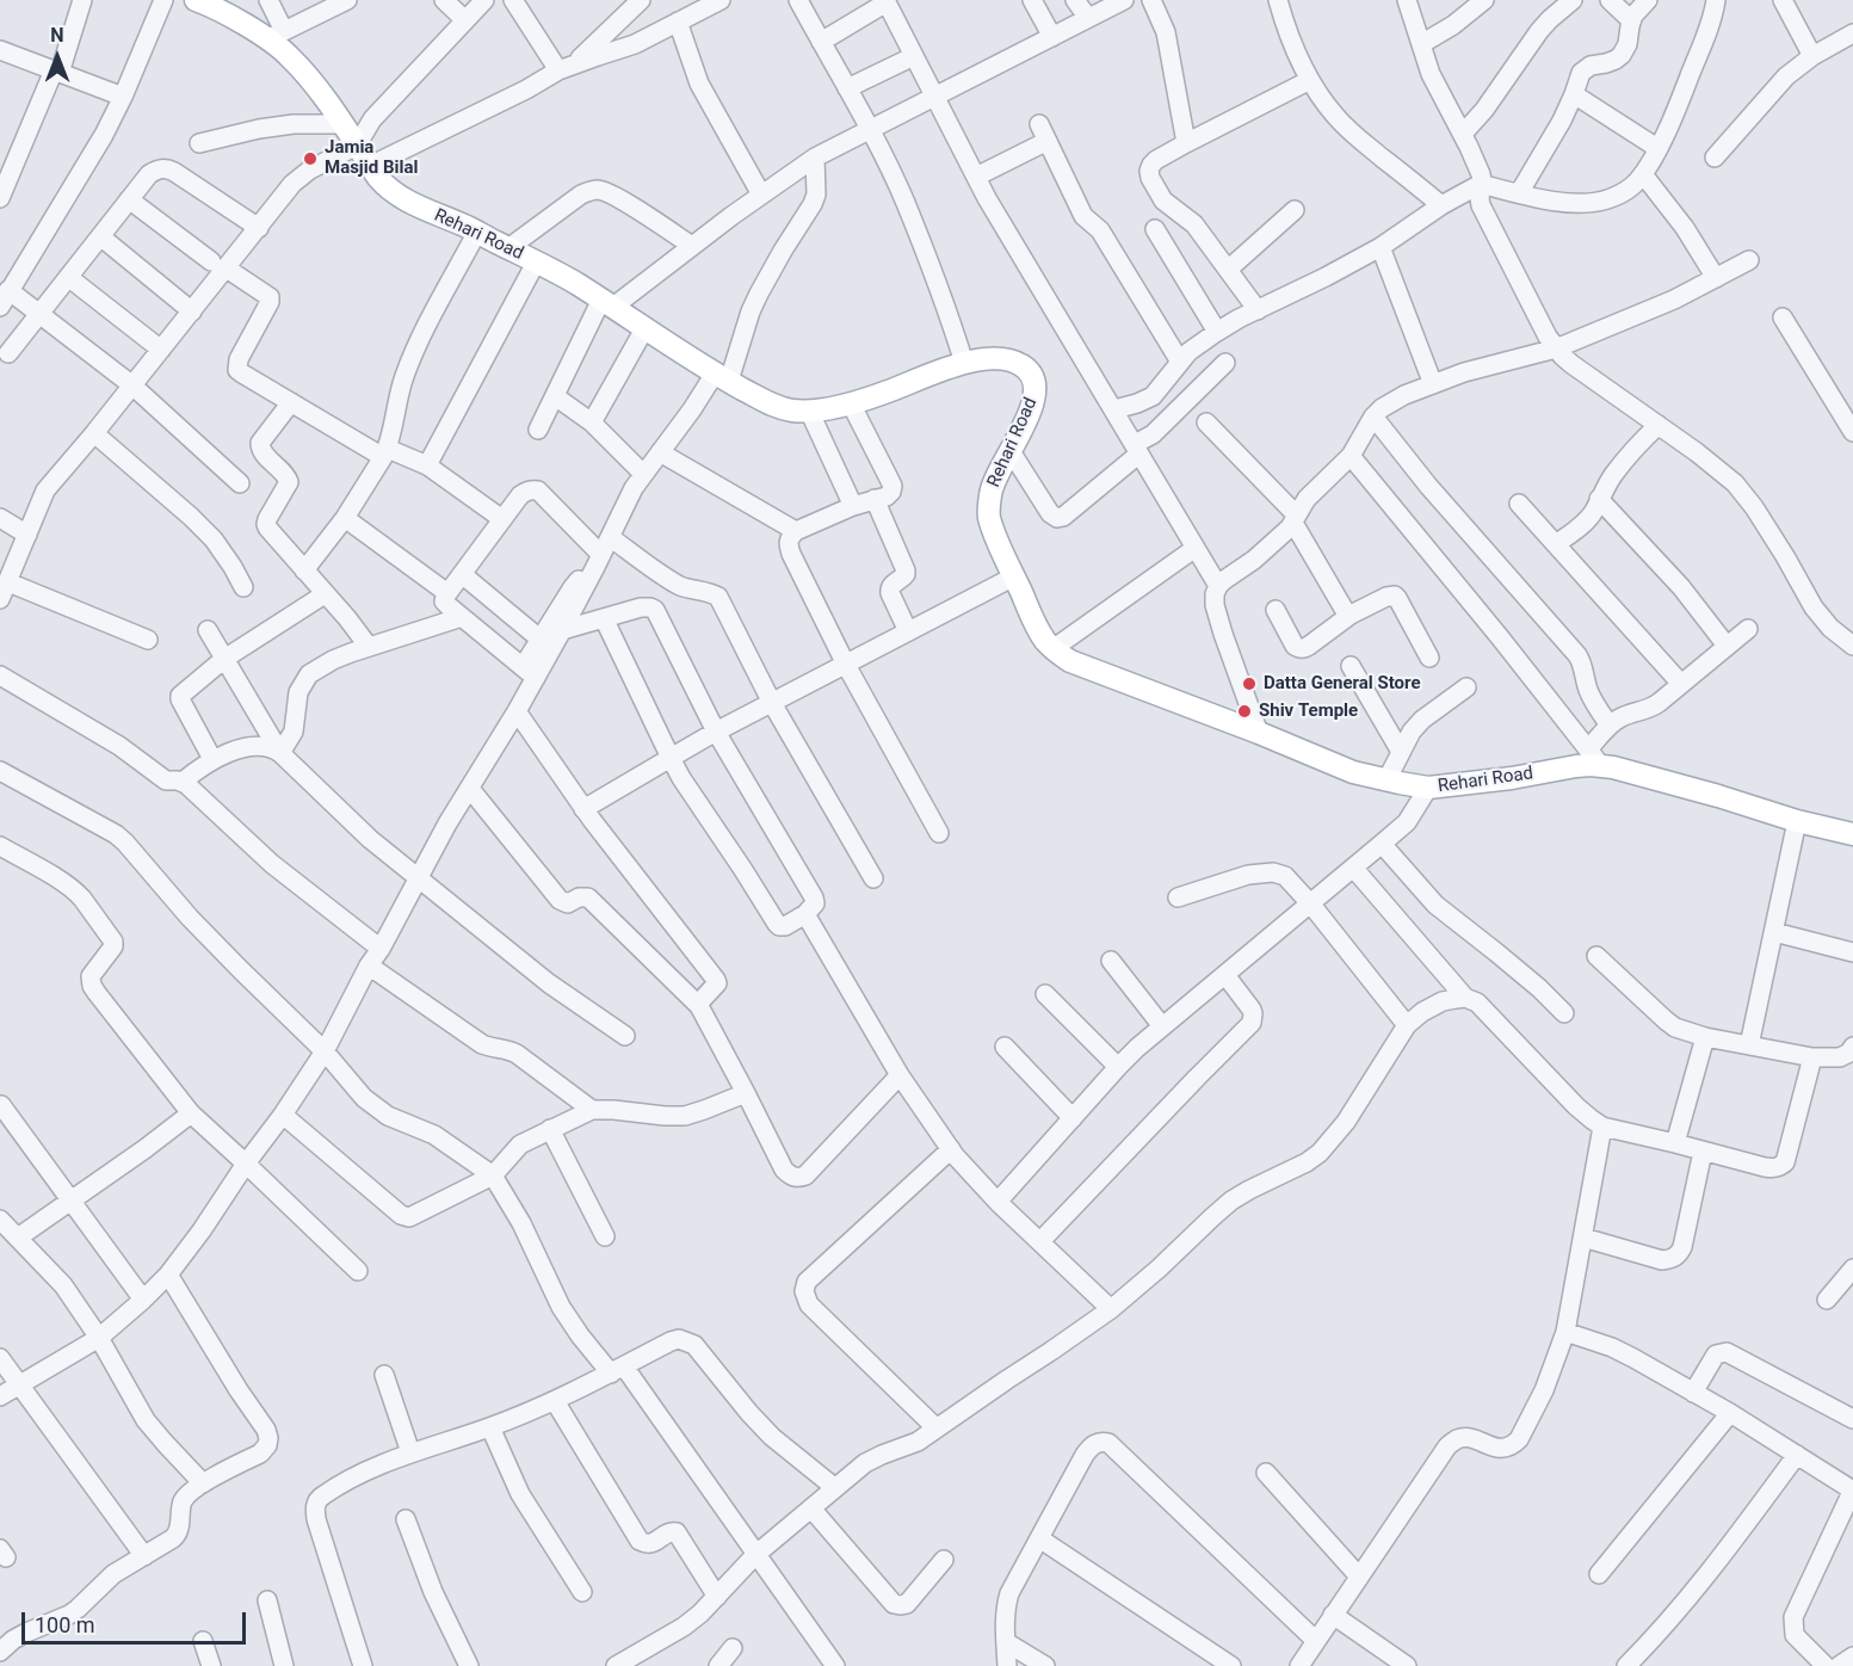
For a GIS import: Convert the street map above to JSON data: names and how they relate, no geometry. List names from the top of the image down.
{
  "streets": {
    "main road": ["Rehari Road"]
  },
  "places": ["Jamia Masjid Bilal", "Datta General Store", "Shiv Temple"],
  "scale_bar": "100 m",
  "north": "top"
}
